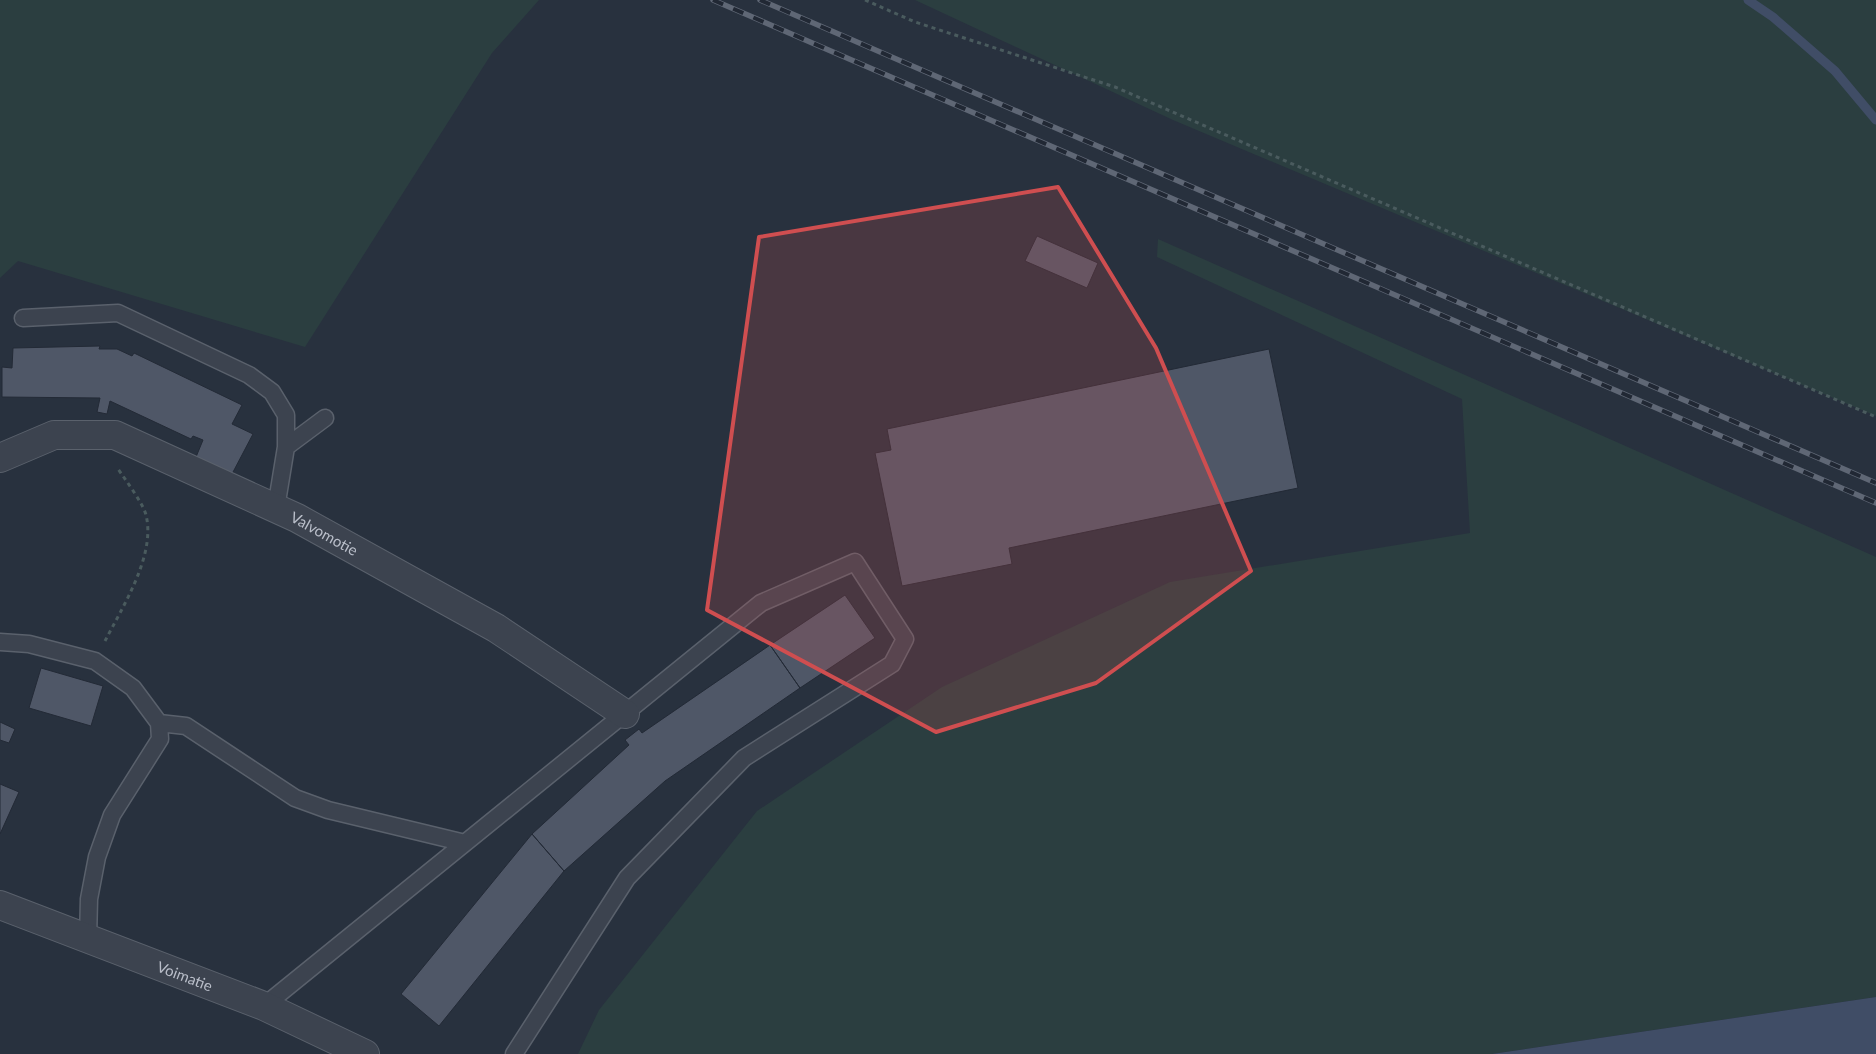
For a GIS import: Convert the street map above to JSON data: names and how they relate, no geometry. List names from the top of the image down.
{
  "streets": {
    "street": ["Valvomotie", "Voimatie"]
  }
}
